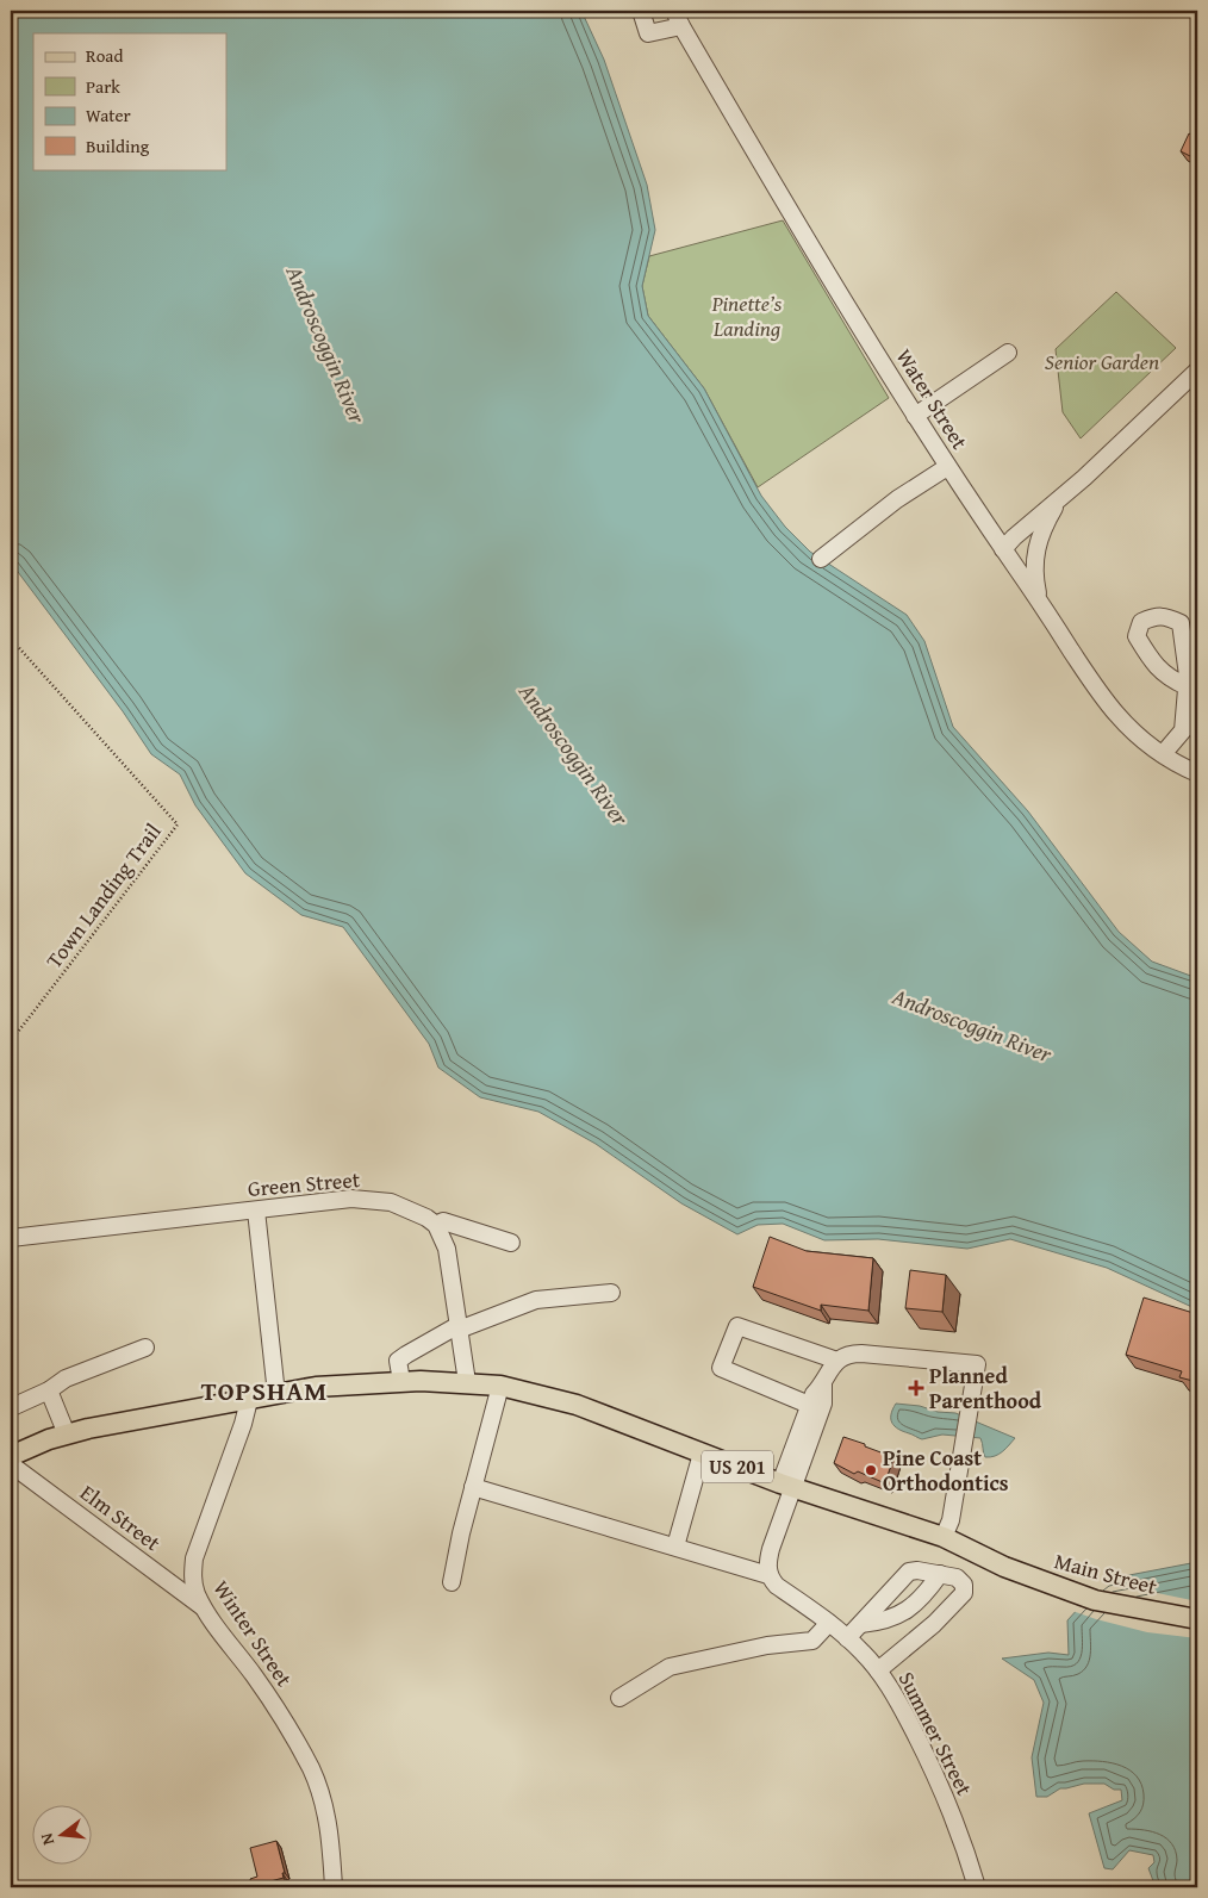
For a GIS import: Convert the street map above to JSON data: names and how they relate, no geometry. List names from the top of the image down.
{
  "streets": {
    "main road": ["US 201", "Main Street"],
    "street": [
      "Water Street",
      "Green Street",
      "Elm Street",
      "Winter Street",
      "Summer Street"
    ],
    "path": ["Town Landing Trail"]
  },
  "crossings": [
    ["US 201", "Main Street"],
    ["US 201", "Winter Street"],
    ["Elm Street", "Winter Street"]
  ],
  "districts": ["TOPSHAM"],
  "water": ["Androscoggin River"],
  "parks": ["Pinette’s Landing", "Senior Garden"],
  "places": {
    "health": ["Planned Parenthood"],
    "other": ["Pine Coast Orthodontics"]
  },
  "legend": [
    "Road",
    "Park",
    "Water",
    "Building"
  ],
  "north": "left"
}
